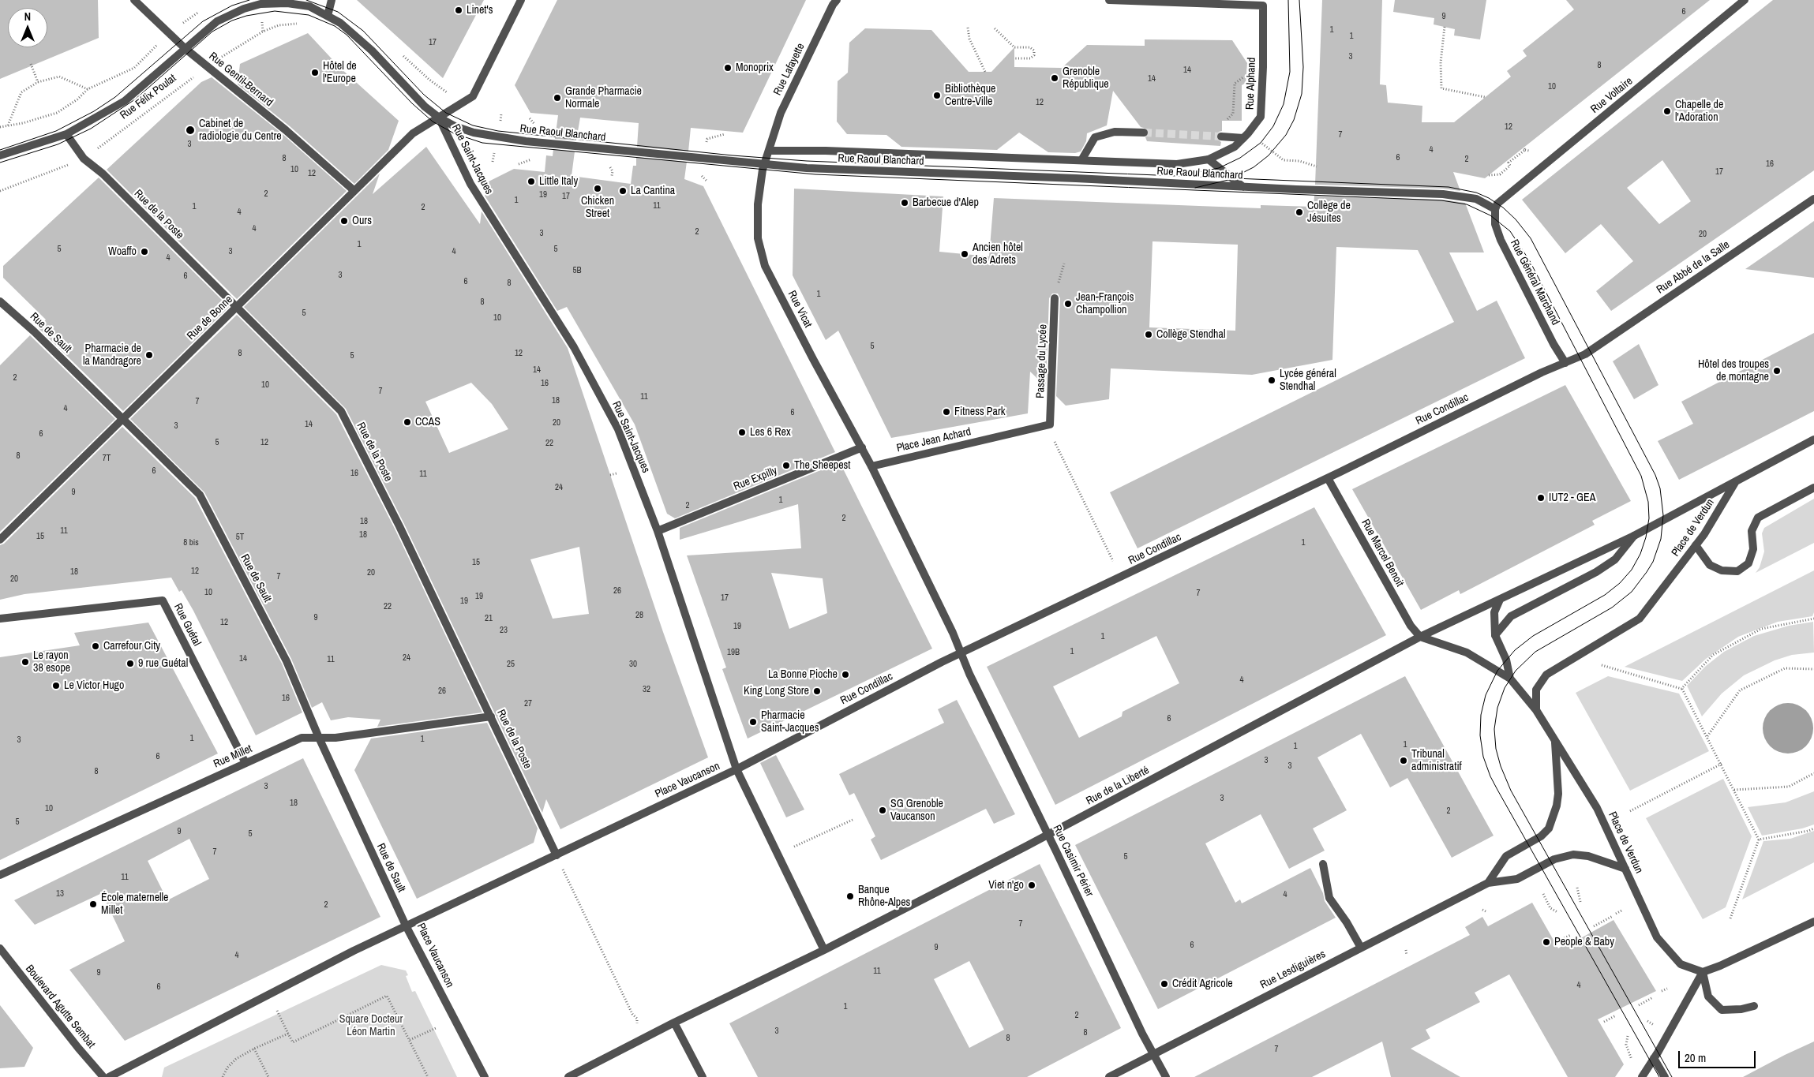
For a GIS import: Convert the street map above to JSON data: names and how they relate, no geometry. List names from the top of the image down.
{
  "streets": {
    "street": [
      "Rue Lafayette",
      "Rue Gentil-Bernard",
      "Rue Alphand",
      "Rue Voltaire",
      "Rue Félix Poulat",
      "Rue Raoul Blanchard",
      "Rue Saint-Jacques",
      "Rue de la Poste",
      "Rue Abbé de la Salle",
      "Rue Général Marchand",
      "Rue Vicat",
      "Rue de Bonne",
      "Rue de Sault",
      "Passage du Lycée",
      "Rue Condillac",
      "Place Jean Achard",
      "Rue Expilly",
      "Place de Verdun",
      "Rue Marcel Benoit",
      "Rue Guétal",
      "Rue Millet",
      "Place Vaucanson",
      "Rue de la Liberté",
      "Rue Casimir Périer",
      "Rue Lesdiguières",
      "Boulevard Agutte Sembat"
    ]
  },
  "crossings": [
    ["Rue Lafayette", "Rue Raoul Blanchard"],
    ["Rue Lafayette", "Rue Vicat"],
    ["Rue Gentil-Bernard", "Rue Félix Poulat"],
    ["Rue Gentil-Bernard", "Rue de Bonne"],
    ["Rue Alphand", "Rue Raoul Blanchard"],
    ["Rue Voltaire", "Rue Raoul Blanchard"],
    ["Rue Voltaire", "Rue Général Marchand"],
    ["Rue Félix Poulat", "Rue Raoul Blanchard"],
    ["Rue Félix Poulat", "Rue de la Poste"],
    ["Rue Raoul Blanchard", "Rue Saint-Jacques"],
    ["Rue Raoul Blanchard", "Rue Général Marchand"],
    ["Rue Raoul Blanchard", "Rue Vicat"],
    ["Rue Raoul Blanchard", "Rue de Bonne"],
    ["Rue Saint-Jacques", "Rue de Bonne"],
    ["Rue Saint-Jacques", "Rue Condillac"],
    ["Rue Saint-Jacques", "Rue Expilly"],
    ["Rue Saint-Jacques", "Place Vaucanson"],
    ["Rue de la Poste", "Rue de Bonne"],
    ["Rue de la Poste", "Rue Millet"],
    ["Rue de la Poste", "Place Vaucanson"],
    ["Rue Abbé de la Salle", "Rue Condillac"],
    ["Rue Général Marchand", "Rue Condillac"],
    ["Rue Vicat", "Place Jean Achard"],
    ["Rue Vicat", "Rue Expilly"],
    ["Rue de Bonne", "Rue de Sault"],
    ["Rue de Sault", "Rue Millet"],
    ["Rue de Sault", "Place Vaucanson"],
    ["Passage du Lycée", "Place Jean Achard"],
    ["Rue Condillac", "Rue Marcel Benoit"],
    ["Rue Condillac", "Place Vaucanson"],
    ["Rue Condillac", "Rue Casimir Périer"],
    ["Place de Verdun", "Rue Marcel Benoit"],
    ["Place de Verdun", "Rue de la Liberté"],
    ["Place de Verdun", "Rue Lesdiguières"],
    ["Rue Marcel Benoit", "Rue de la Liberté"],
    ["Rue Guétal", "Rue Millet"],
    ["Place Vaucanson", "Rue de la Liberté"],
    ["Rue de la Liberté", "Rue Casimir Périer"],
    ["Rue Casimir Périer", "Rue Lesdiguières"]
  ],
  "parks": ["Square Docteur Léon Martin"],
  "places": [
    "Linet's",
    "Monoprix",
    "Hôtel de l'Europe",
    "Grenoble République",
    "Bibliothèque Centre-Ville",
    "Grande Pharmacie Normale",
    "Chapelle de l'Adoration",
    "Cabinet de radiologie du Centre",
    "Little Italy",
    "Chicken Street",
    "La Cantina",
    "Barbecue d'Alep",
    "Collège de Jésuites",
    "Ours",
    "Woaffo",
    "Ancien hôtel des Adrets",
    "Jean-François Champollion",
    "Collège Stendhal",
    "Pharmacie de la Mandragore",
    "Hôtel des troupes de montagne",
    "Lycée général Stendhal",
    "Fitness Park",
    "CCAS",
    "Les 6 Rex",
    "The Sheepest",
    "IUT2 - GEA",
    "Carrefour City",
    "Le rayon 38 esope",
    "9 rue Guétal",
    "La Bonne Pioche",
    "Le Victor Hugo",
    "King Long Store",
    "Pharmacie Saint-Jacques",
    "Tribunal administratif",
    "SG Grenoble Vaucanson",
    "Viet n'go",
    "Banque Rhône-Alpes",
    "École maternelle Millet",
    "People & Baby",
    "Crédit Agricole"
  ],
  "house_numbers": [
    "6",
    "9",
    "1",
    "1",
    "17",
    "3",
    "8",
    "14",
    "14",
    "10",
    "12",
    "12",
    "7",
    "3",
    "4",
    "6",
    "8",
    "2",
    "16",
    "10",
    "17",
    "12",
    "2",
    "19",
    "17",
    "1",
    "11",
    "1",
    "2",
    "4",
    "4",
    "2",
    "3",
    "20",
    "1",
    "5",
    "5",
    "3",
    "4",
    "4",
    "5B",
    "3",
    "6",
    "6",
    "8",
    "1",
    "8",
    "5",
    "10",
    "5",
    "8",
    "12",
    "5",
    "14",
    "2",
    "16",
    "10",
    "7",
    "11",
    "18",
    "7",
    "4",
    "6",
    "20",
    "14",
    "3",
    "6",
    "5",
    "12",
    "22",
    "8",
    "7T",
    "6",
    "16",
    "11",
    "24",
    "9",
    "1",
    "2",
    "2",
    "18",
    "11",
    "18",
    "15",
    "5T",
    "8 bis",
    "1",
    "15",
    "12",
    "18",
    "20",
    "7",
    "20",
    "26",
    "10",
    "7",
    "19",
    "17",
    "19",
    "22",
    "28",
    "9",
    "21",
    "12",
    "19",
    "23",
    "1",
    "1",
    "19B",
    "24",
    "14",
    "11",
    "25",
    "30",
    "4",
    "32",
    "26",
    "16",
    "27",
    "6",
    "1",
    "1",
    "3",
    "1",
    "1",
    "6",
    "3",
    "3",
    "8",
    "3",
    "3",
    "18",
    "10",
    "2",
    "5",
    "9",
    "5",
    "7",
    "5",
    "11",
    "13",
    "4",
    "2",
    "7",
    "6",
    "9",
    "4",
    "11",
    "9",
    "4",
    "6",
    "1",
    "2",
    "3",
    "8",
    "8",
    "7"
  ],
  "scale_bar": "20 m",
  "north": "top"
}
